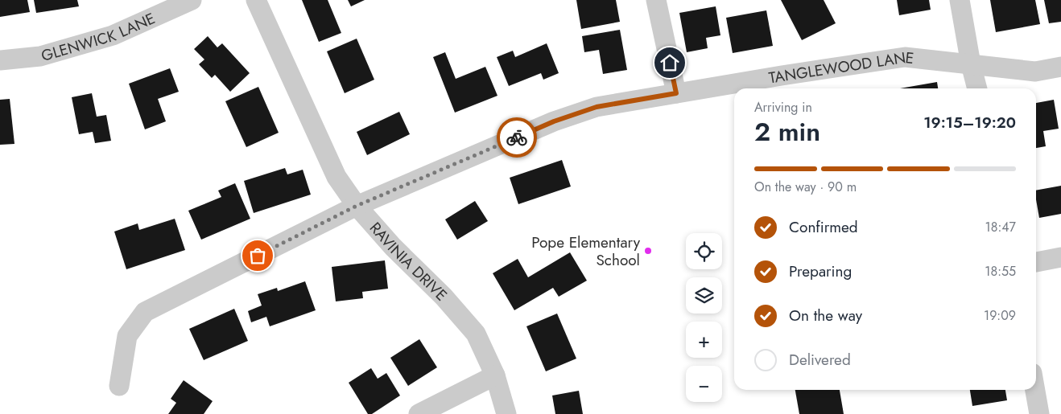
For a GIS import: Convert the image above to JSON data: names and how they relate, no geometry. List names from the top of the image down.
{
  "streets": {
    "street": ["GLENWICK LANE", "TANGLEWOOD LANE", "RAVINIA DRIVE"]
  },
  "crossings": [
    ["TANGLEWOOD LANE", "RAVINIA DRIVE"]
  ],
  "places": ["Pope Elementary School"],
  "page": {
    "heading": ["2 min", "Arriving in", "19:15–19:20"],
    "bar": "On the way · 90 m",
    "list": [
      ["Confirmed", "18:47"],
      ["Preparing", "18:55"],
      ["On the way", "19:09"],
      "Delivered"
    ],
    "map_buttons": ["+", "−"]
  }
}
